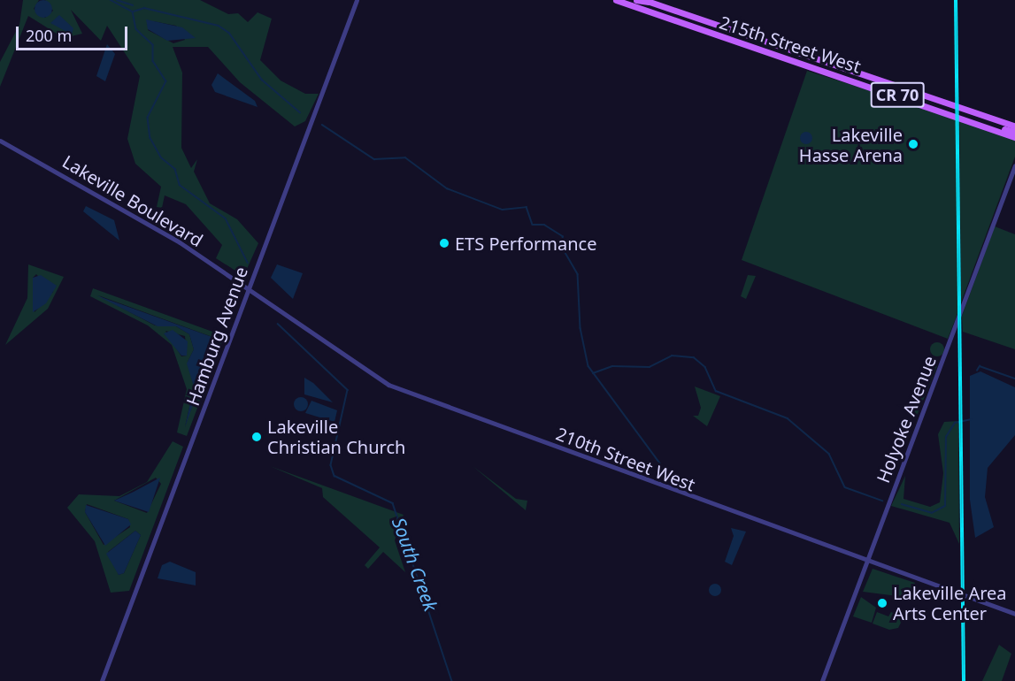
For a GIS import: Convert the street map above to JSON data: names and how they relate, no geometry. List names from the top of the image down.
{
  "streets": {
    "main road": ["215th Street West", "CR 70"],
    "street": [
      "Lakeville Boulevard",
      "Hamburg Avenue",
      "Holyoke Avenue",
      "210th Street West"
    ]
  },
  "crossings": [
    ["Lakeville Boulevard", "Hamburg Avenue"],
    ["Lakeville Boulevard", "210th Street West"],
    ["Hamburg Avenue", "210th Street West"],
    ["Holyoke Avenue", "210th Street West"]
  ],
  "water": ["South Creek"],
  "places": [
    "Lakeville Hasse Arena",
    "ETS Performance",
    "Lakeville Christian Church",
    "Lakeville Area Arts Center"
  ],
  "scale_bar": "200 m"
}
